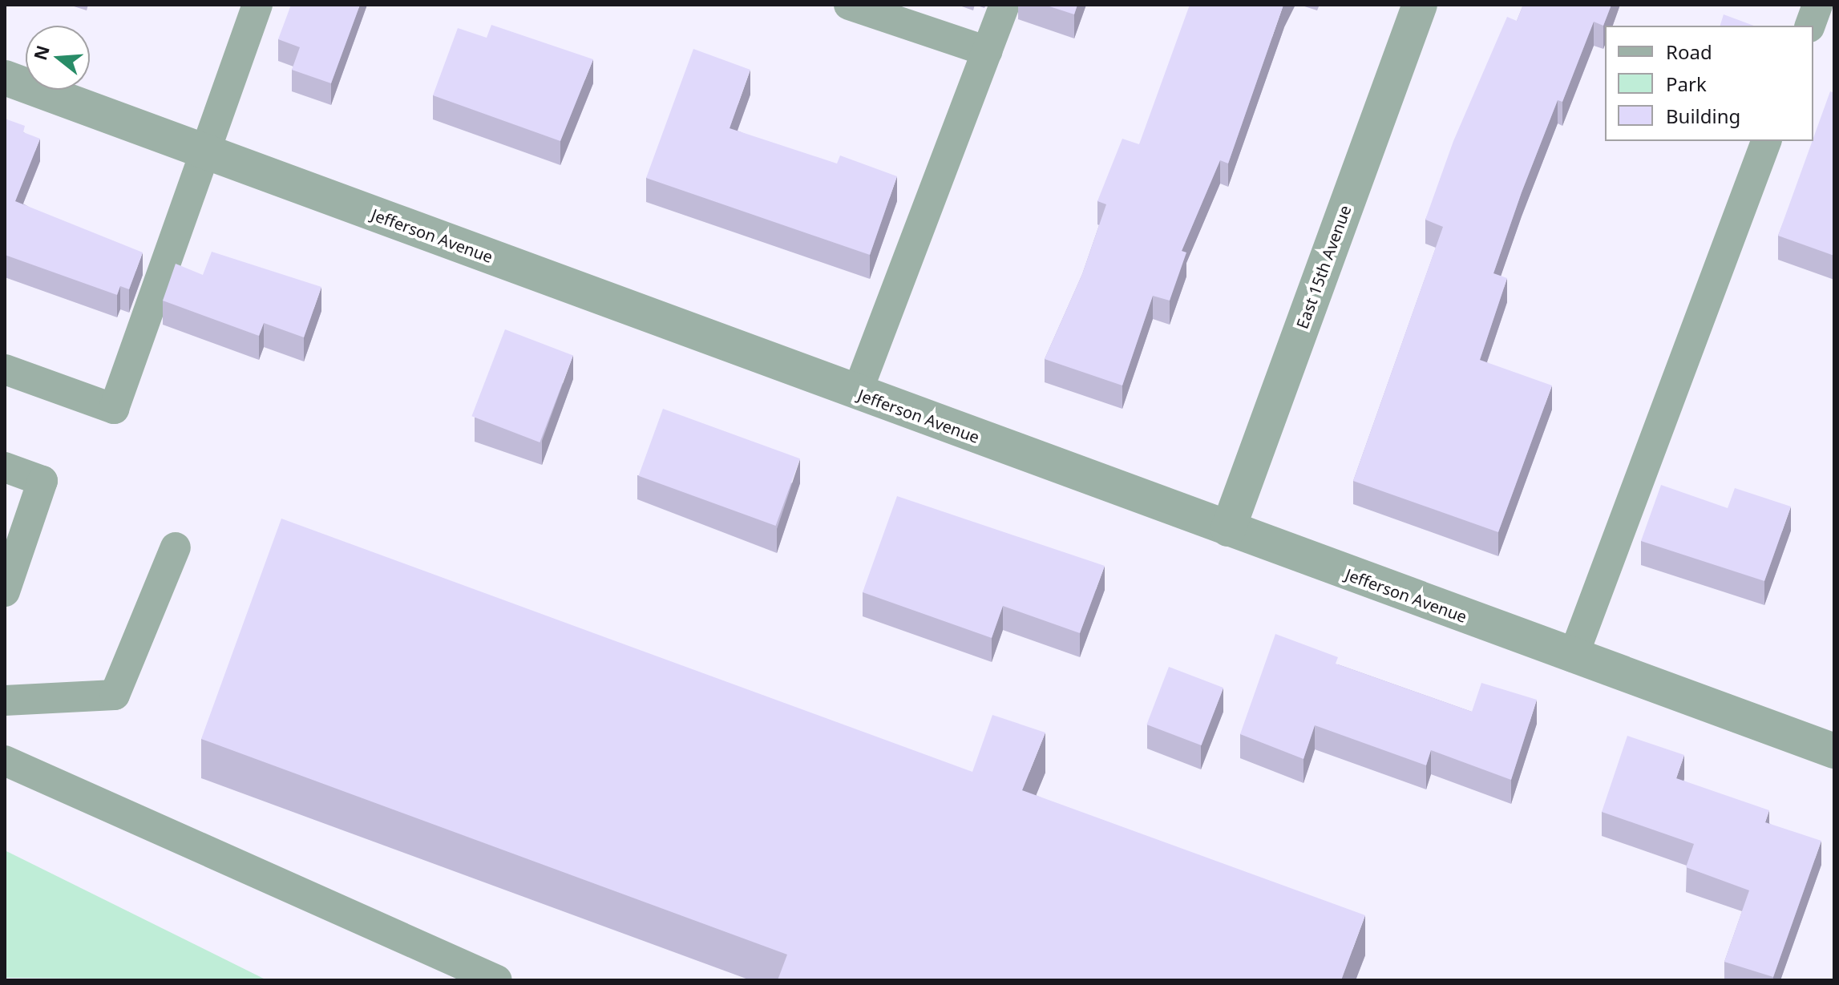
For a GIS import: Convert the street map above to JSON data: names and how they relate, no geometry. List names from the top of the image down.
{
  "streets": {
    "street": ["Jefferson Avenue", "East 15th Avenue"]
  },
  "crossings": [
    ["Jefferson Avenue", "East 15th Avenue"]
  ],
  "legend": ["Road", "Park", "Building"],
  "north": "left"
}
